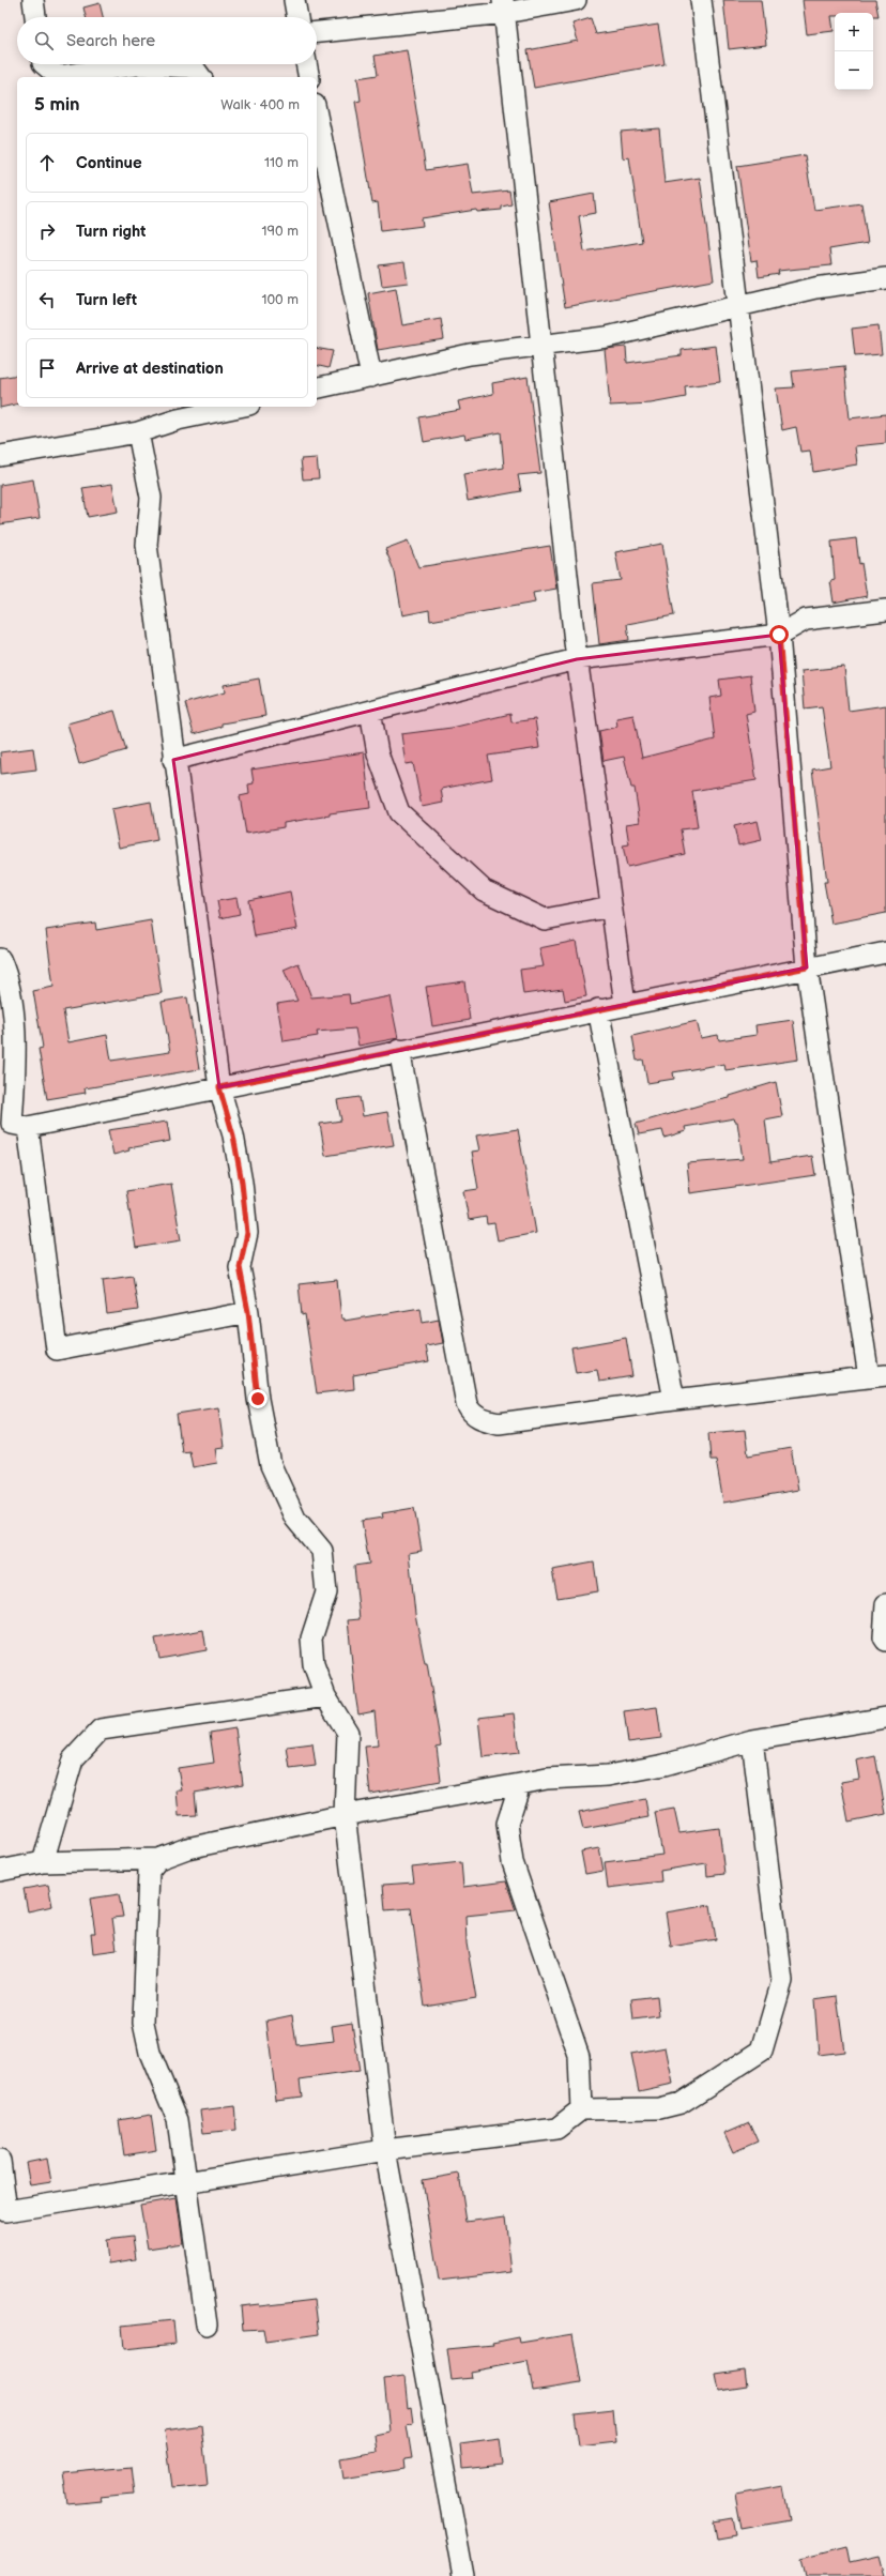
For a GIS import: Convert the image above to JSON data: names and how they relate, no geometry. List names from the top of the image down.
{
  "page": {
    "map_buttons": ["+", "−"],
    "search": "Search here",
    "heading": ["5 min", "Walk · 400 m"],
    "list": [
      ["Continue", "110 m"],
      ["Turn right", "190 m"],
      ["Turn left", "100 m"],
      "Arrive at destination"
    ]
  }
}
